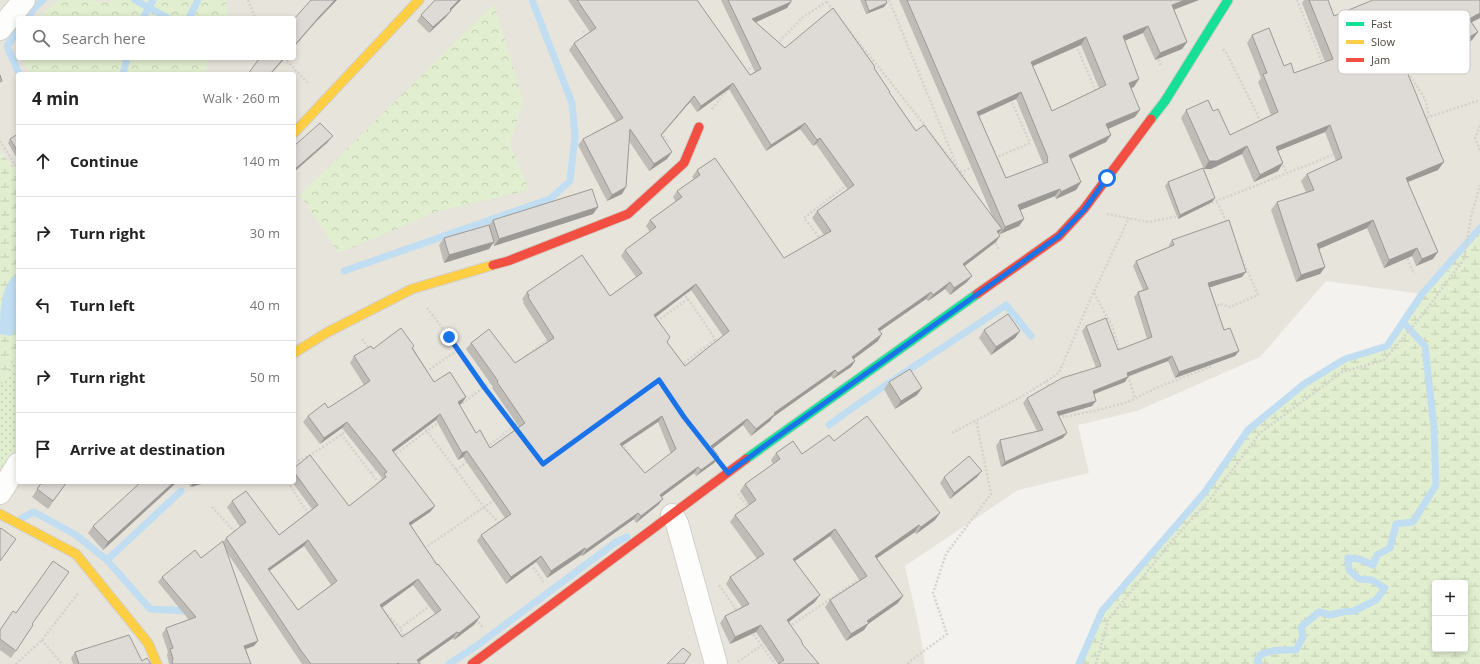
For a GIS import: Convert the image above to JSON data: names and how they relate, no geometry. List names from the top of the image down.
{
  "legend": ["Fast", "Slow", "Jam"],
  "page": {
    "search": "Search here",
    "heading": ["4 min", "Walk · 260 m"],
    "list": [
      ["Continue", "140 m"],
      ["Turn right", "30 m"],
      ["Turn left", "40 m"],
      ["Turn right", "50 m"],
      "Arrive at destination"
    ],
    "map_buttons": ["+", "−"]
  }
}
